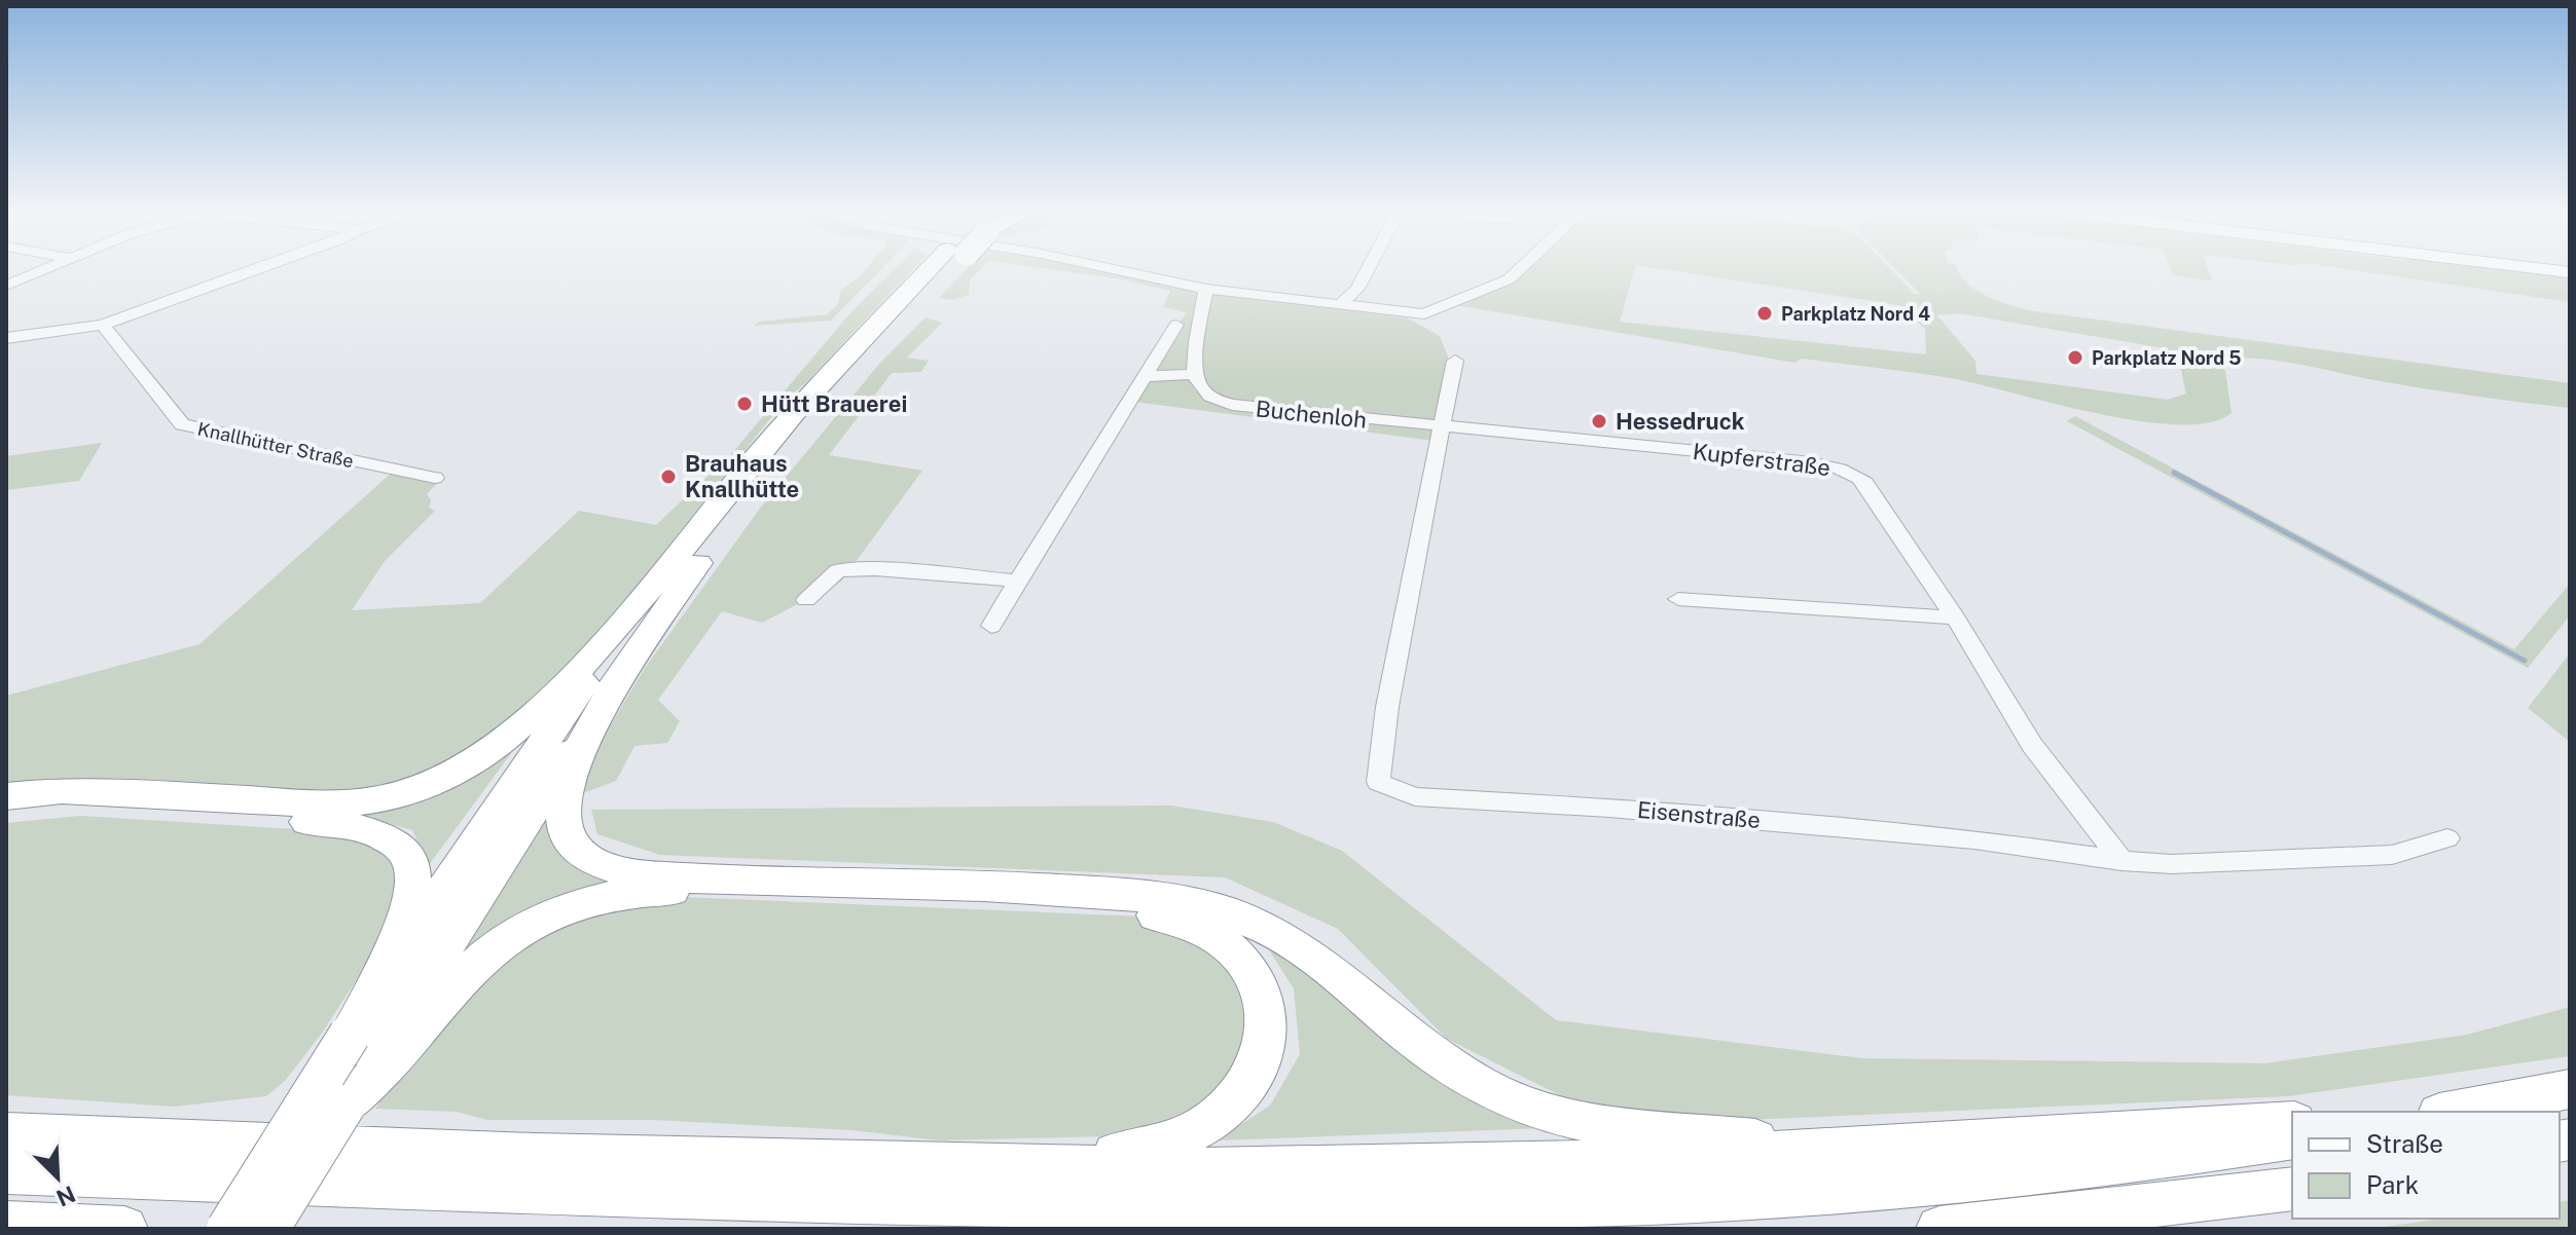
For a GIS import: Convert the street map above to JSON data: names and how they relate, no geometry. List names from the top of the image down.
{
  "streets": {
    "street": [
      "Buchenloh",
      "Knallhütter Straße",
      "Kupferstraße",
      "Eisenstraße"
    ]
  },
  "crossings": [
    ["Buchenloh", "Kupferstraße"],
    ["Buchenloh", "Eisenstraße"],
    ["Kupferstraße", "Eisenstraße"]
  ],
  "places": [
    "Parkplatz Nord 4",
    "Parkplatz Nord 5",
    "Hütt Brauerei",
    "Hessedruck",
    "Brauhaus Knallhütte"
  ],
  "legend": ["Straße", "Park"],
  "north": "bottom right"
}
